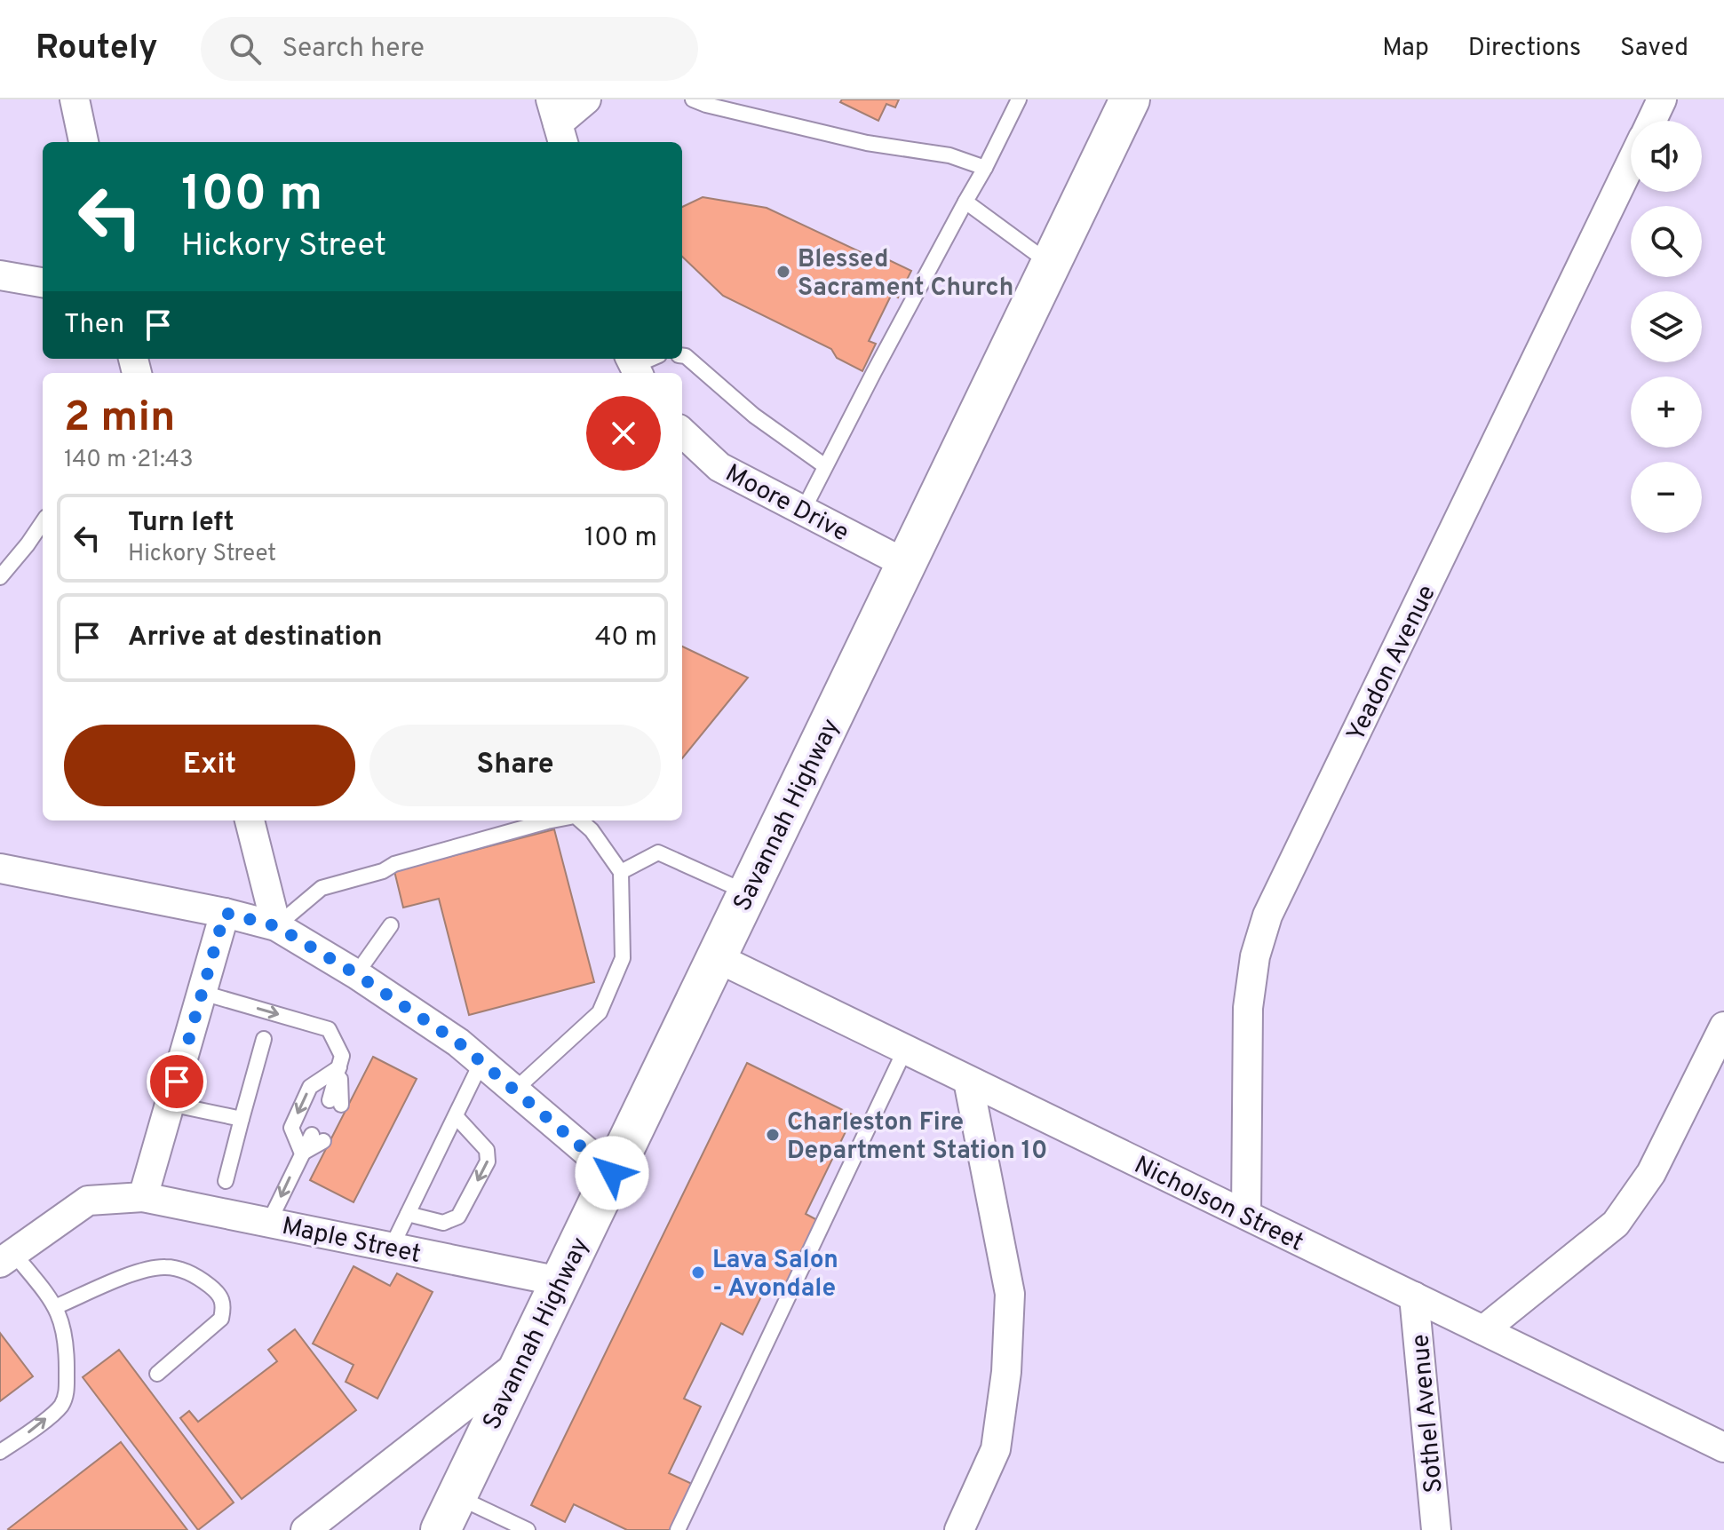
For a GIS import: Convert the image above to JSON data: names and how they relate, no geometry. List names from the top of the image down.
{
  "streets": {
    "highway": ["Savannah Highway"],
    "street": [
      "Moore Drive",
      "Yeadon Avenue",
      "Nicholson Street",
      "Maple Street",
      "Sothel Avenue"
    ]
  },
  "crossings": [
    ["Moore Drive", "Savannah Highway"],
    ["Yeadon Avenue", "Nicholson Street"],
    ["Savannah Highway", "Nicholson Street"],
    ["Savannah Highway", "Maple Street"],
    ["Nicholson Street", "Sothel Avenue"]
  ],
  "places": ["Blessed Sacrament Church", "Charleston Fire Department Station 10", "Lava Salon - Avondale"],
  "page": {
    "header": "Routely",
    "search": "Search here",
    "nav": ["Map", "Directions", "Saved"],
    "map_buttons": ["+", "−"],
    "turn": ["100 m", "Hickory Street"],
    "then": "Then",
    "heading": ["2 min", "140 m · 21:43"],
    "list": [
      {
        "name": "Turn left",
        "note": "Hickory Street",
        "value": "100 m"
      },
      {
        "name": "Arrive at destination",
        "value": "40 m"
      }
    ],
    "buttons": ["Exit", "Share"]
  }
}
